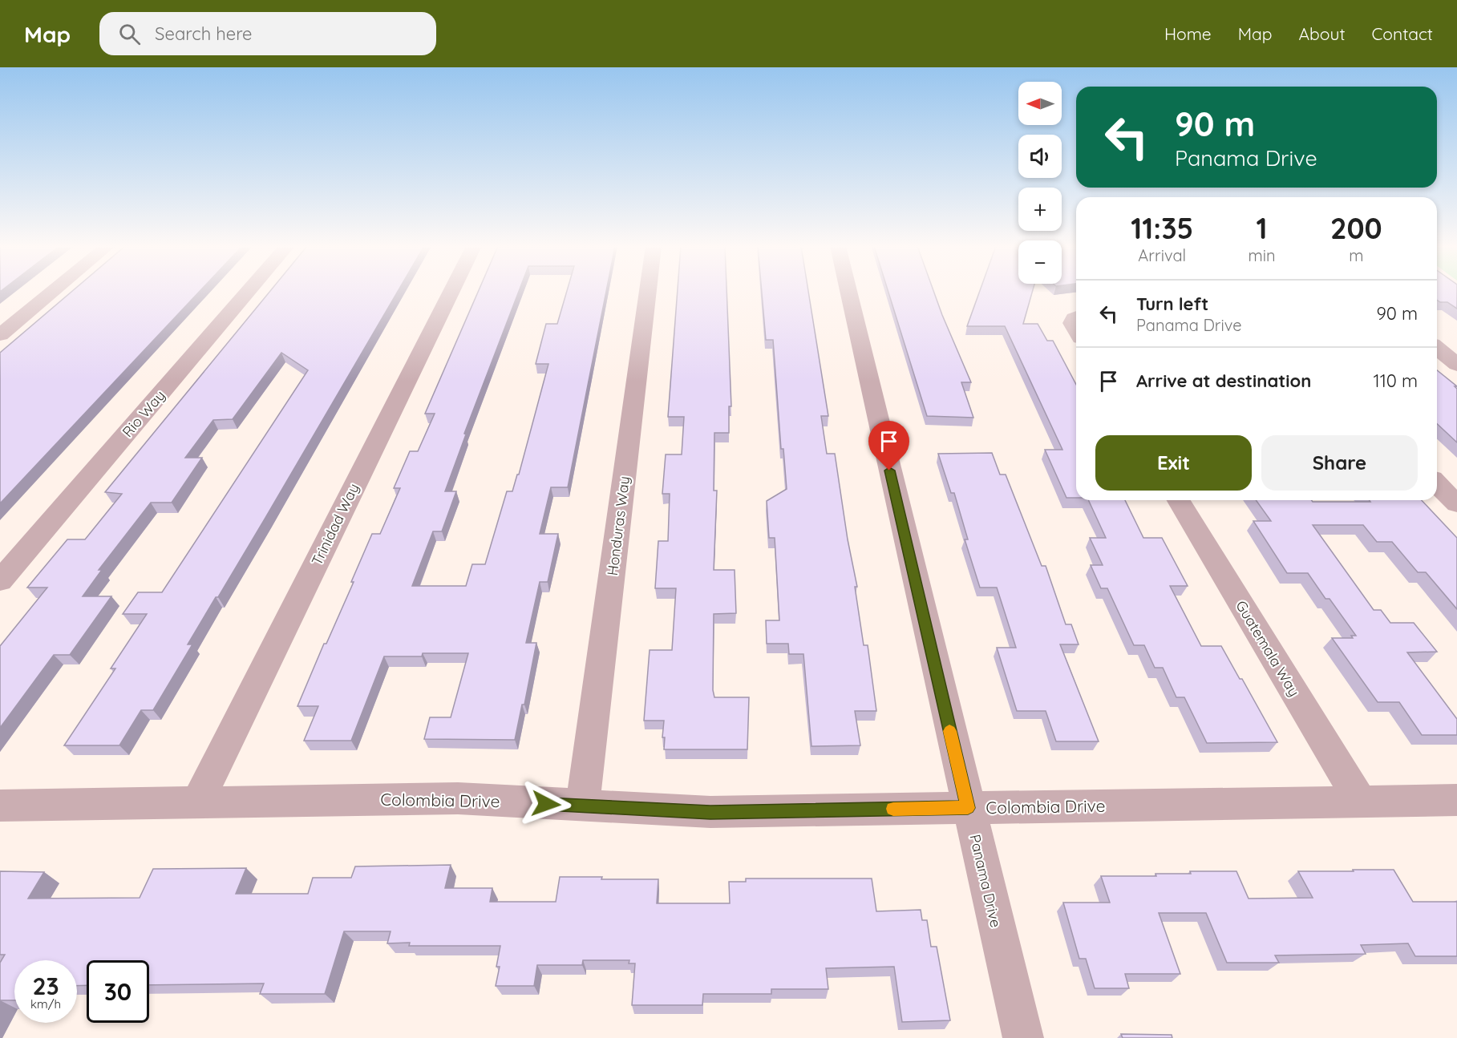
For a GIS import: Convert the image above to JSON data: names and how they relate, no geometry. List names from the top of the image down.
{
  "streets": {
    "street": [
      "Rio Way",
      "Trinidad Way",
      "Honduras Way",
      "Guatemala Way",
      "Colombia Drive",
      "Panama Drive"
    ]
  },
  "crossings": [
    ["Trinidad Way", "Colombia Drive"],
    ["Honduras Way", "Colombia Drive"],
    ["Guatemala Way", "Colombia Drive"],
    ["Colombia Drive", "Panama Drive"]
  ],
  "north": "left",
  "page": {
    "header": "Map",
    "search": "Search here",
    "nav": [
      "Home",
      "Map",
      "About",
      "Contact"
    ],
    "map_buttons": ["+", "−"],
    "turn": ["90 m", "Panama Drive"],
    "eta": [
      "11:35",
      "Arrival",
      "1",
      "min",
      "200",
      "m"
    ],
    "list": [
      {
        "name": "Turn left",
        "note": "Panama Drive",
        "value": "90 m"
      },
      {
        "name": "Arrive at destination",
        "value": "110 m"
      }
    ],
    "buttons": ["Exit", "Share"],
    "speed": "23 km/h",
    "limit": "30"
  }
}
